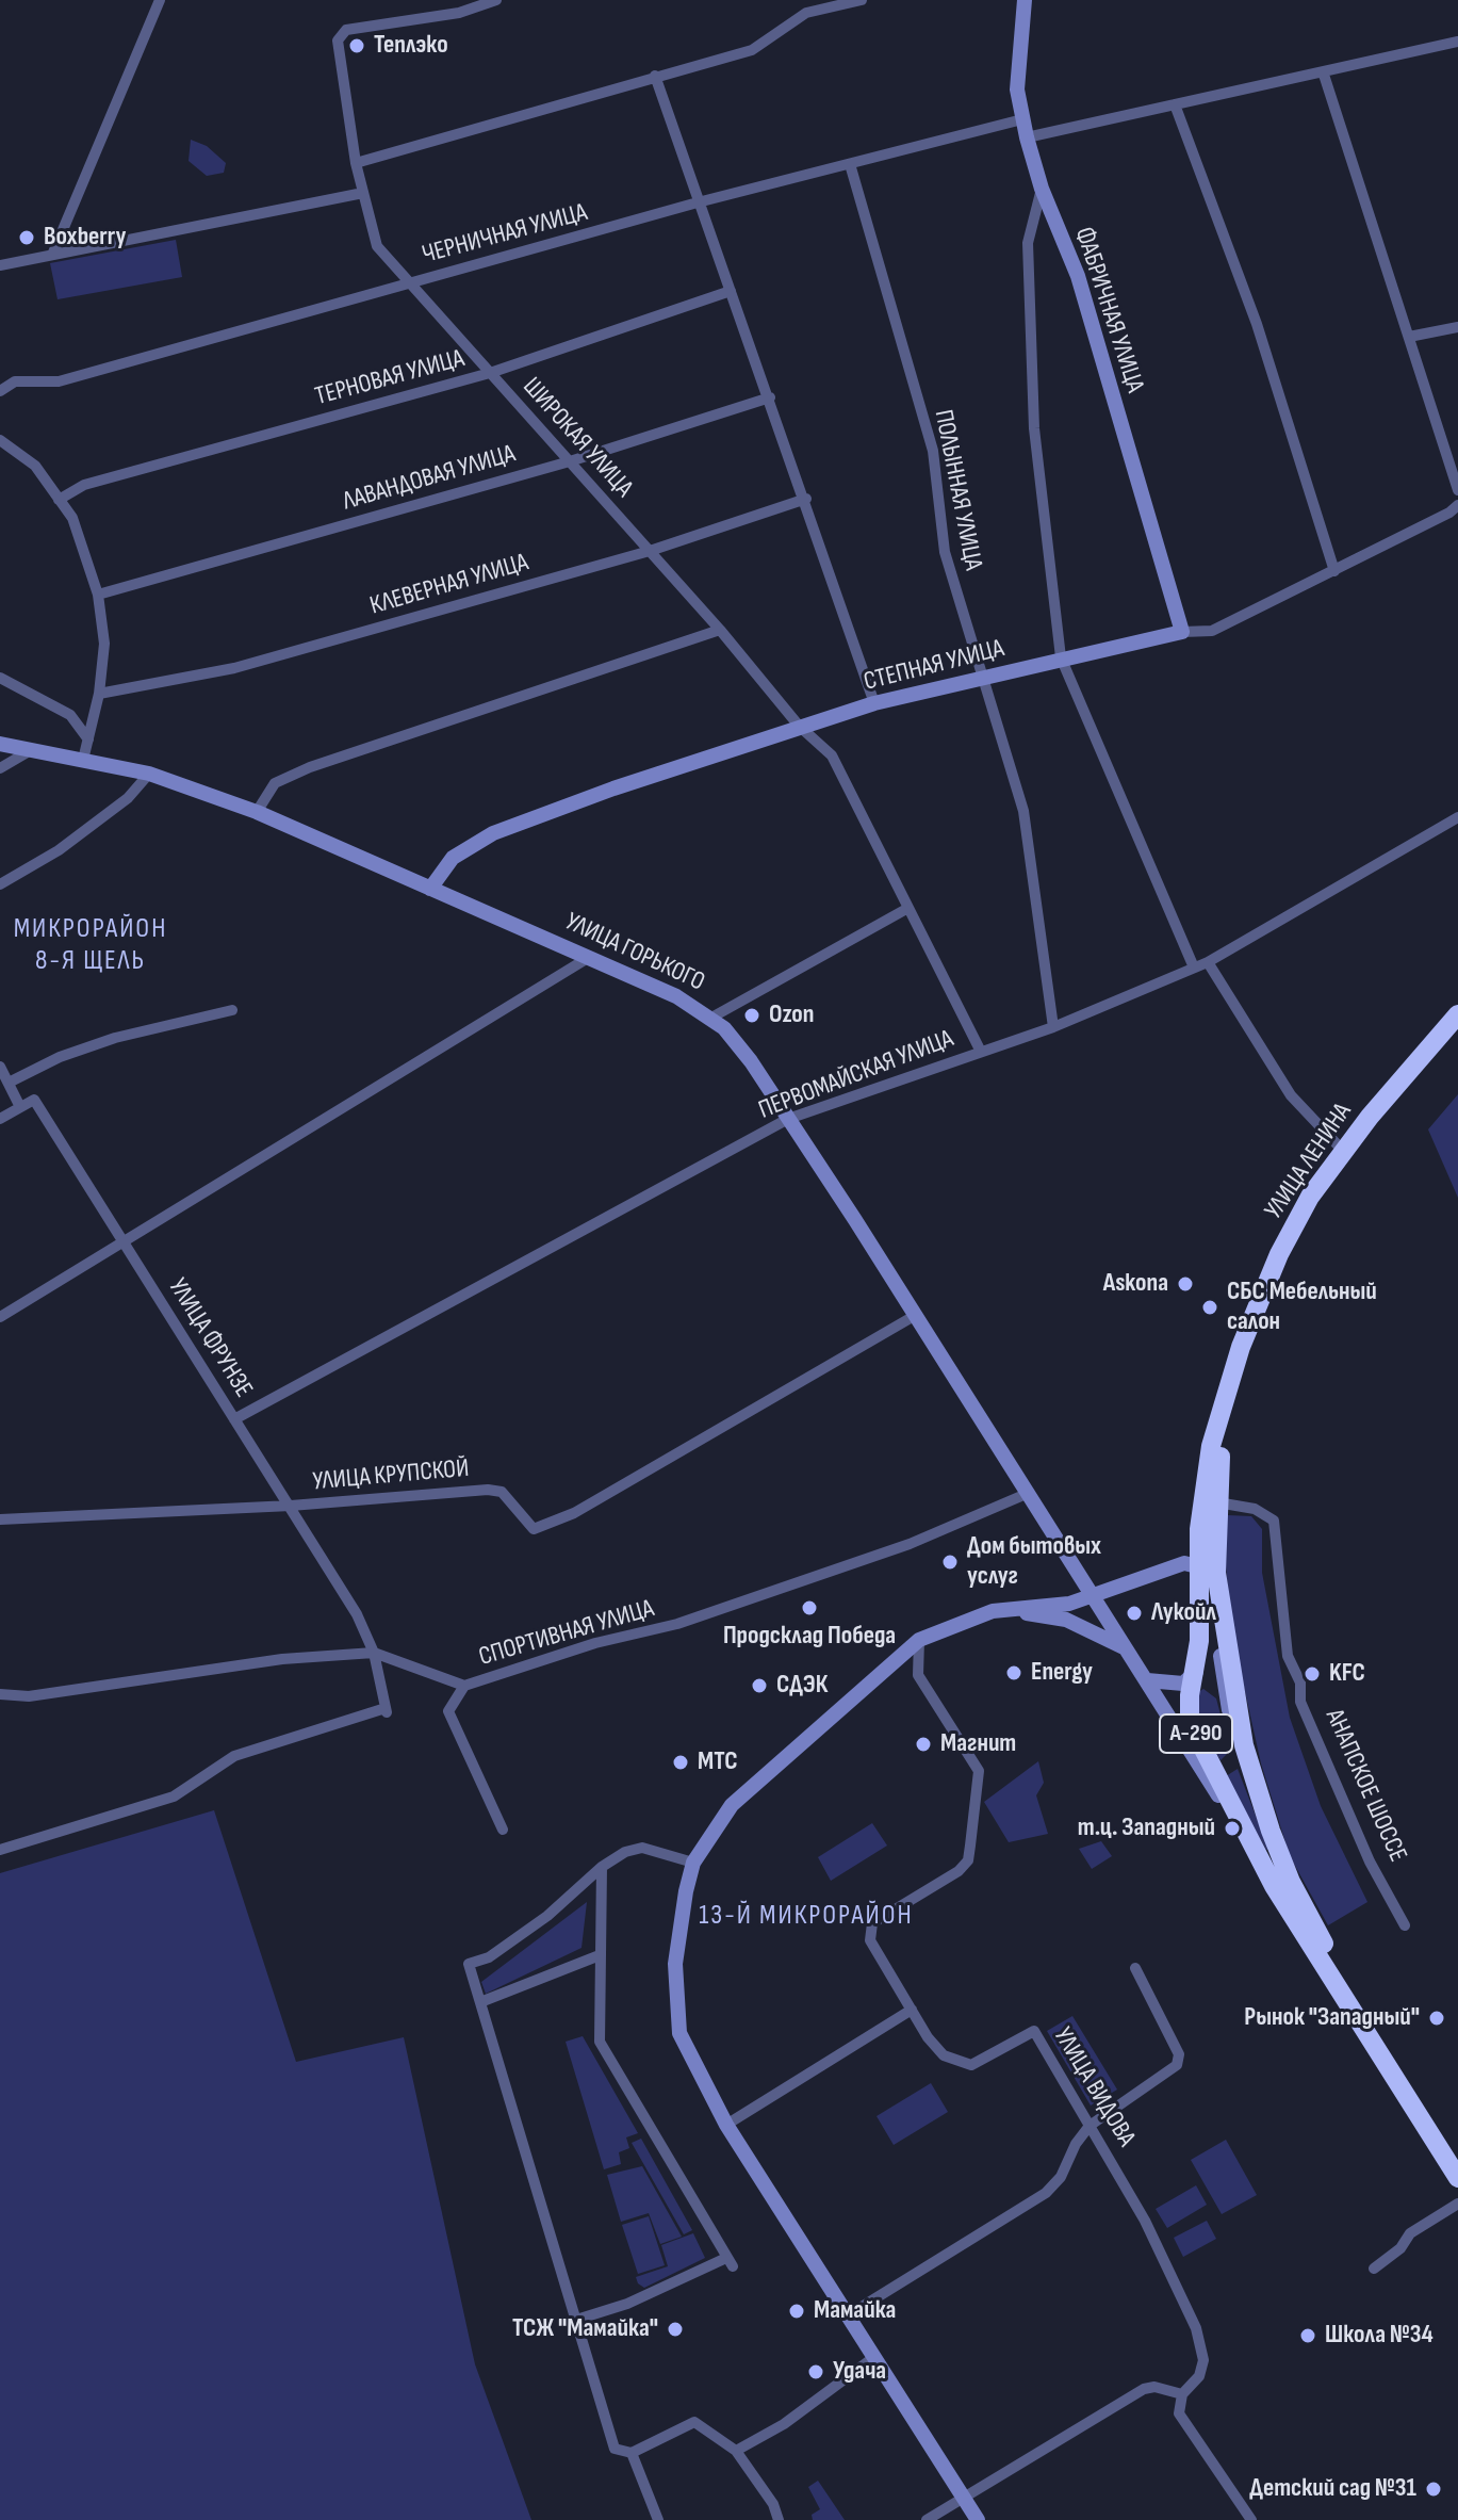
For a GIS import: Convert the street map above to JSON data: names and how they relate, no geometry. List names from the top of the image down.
{
  "streets": {
    "highway": ["УЛИЦА ЛЕНИНА", "А-290"],
    "main road": ["ФАБРИЧНАЯ УЛИЦА", "СТЕПНАЯ УЛИЦА", "УЛИЦА ГОРЬКОГО"],
    "street": [
      "ЧЕРНИЧНАЯ УЛИЦА",
      "ТЕРНОВАЯ УЛИЦА",
      "ШИРОКАЯ УЛИЦА",
      "ЛАВАНДОВАЯ УЛИЦА",
      "ПОЛЫННАЯ УЛИЦА",
      "КЛЕВЕРНАЯ УЛИЦА",
      "ПЕРВОМАЙСКАЯ УЛИЦА",
      "УЛИЦА ФРУНЗЕ",
      "УЛИЦА КРУПСКОЙ",
      "СПОРТИВНАЯ УЛИЦА",
      "АНАПСКОЕ ШОССЕ",
      "УЛИЦА ВИДОВА"
    ]
  },
  "crossings": [
    ["ЧЕРНИЧНАЯ УЛИЦА", "ФАБРИЧНАЯ УЛИЦА"],
    ["ЧЕРНИЧНАЯ УЛИЦА", "ШИРОКАЯ УЛИЦА"],
    ["ЧЕРНИЧНАЯ УЛИЦА", "ПОЛЫННАЯ УЛИЦА"],
    ["ФАБРИЧНАЯ УЛИЦА", "СТЕПНАЯ УЛИЦА"],
    ["ТЕРНОВАЯ УЛИЦА", "ШИРОКАЯ УЛИЦА"],
    ["ШИРОКАЯ УЛИЦА", "ЛАВАНДОВАЯ УЛИЦА"],
    ["ШИРОКАЯ УЛИЦА", "КЛЕВЕРНАЯ УЛИЦА"],
    ["ШИРОКАЯ УЛИЦА", "СТЕПНАЯ УЛИЦА"],
    ["ШИРОКАЯ УЛИЦА", "ПЕРВОМАЙСКАЯ УЛИЦА"],
    ["ПОЛЫННАЯ УЛИЦА", "СТЕПНАЯ УЛИЦА"],
    ["ПОЛЫННАЯ УЛИЦА", "ПЕРВОМАЙСКАЯ УЛИЦА"],
    ["СТЕПНАЯ УЛИЦА", "УЛИЦА ГОРЬКОГО"],
    ["УЛИЦА ГОРЬКОГО", "ПЕРВОМАЙСКАЯ УЛИЦА"],
    ["УЛИЦА ГОРЬКОГО", "УЛИЦА КРУПСКОЙ"],
    ["УЛИЦА ГОРЬКОГО", "СПОРТИВНАЯ УЛИЦА"],
    ["ПЕРВОМАЙСКАЯ УЛИЦА", "УЛИЦА ФРУНЗЕ"],
    ["УЛИЦА ЛЕНИНА", "А-290"],
    ["УЛИЦА ФРУНЗЕ", "УЛИЦА КРУПСКОЙ"],
    ["УЛИЦА ФРУНЗЕ", "СПОРТИВНАЯ УЛИЦА"],
    ["А-290", "АНАПСКОЕ ШОССЕ"]
  ],
  "districts": ["МИКРОРАЙОН 8-Я ЩЕЛЬ", "13-Й МИКРОРАЙОН"],
  "places": [
    "Теплэко",
    "Boxberry",
    "Ozon",
    "Askona",
    "СБС Мебельный салон",
    "Дом бытовых услуг",
    "Продсклад Победа",
    "Лукойл",
    "Energy",
    "KFC",
    "СДЭК",
    "Магнит",
    "МТС",
    "т.ц. Западный",
    "Рынок \"Западный\"",
    "Мамайка",
    "ТСЖ \"Мамайка\"",
    "Школа №34",
    "Удача",
    "Детский сад №31"
  ]
}
